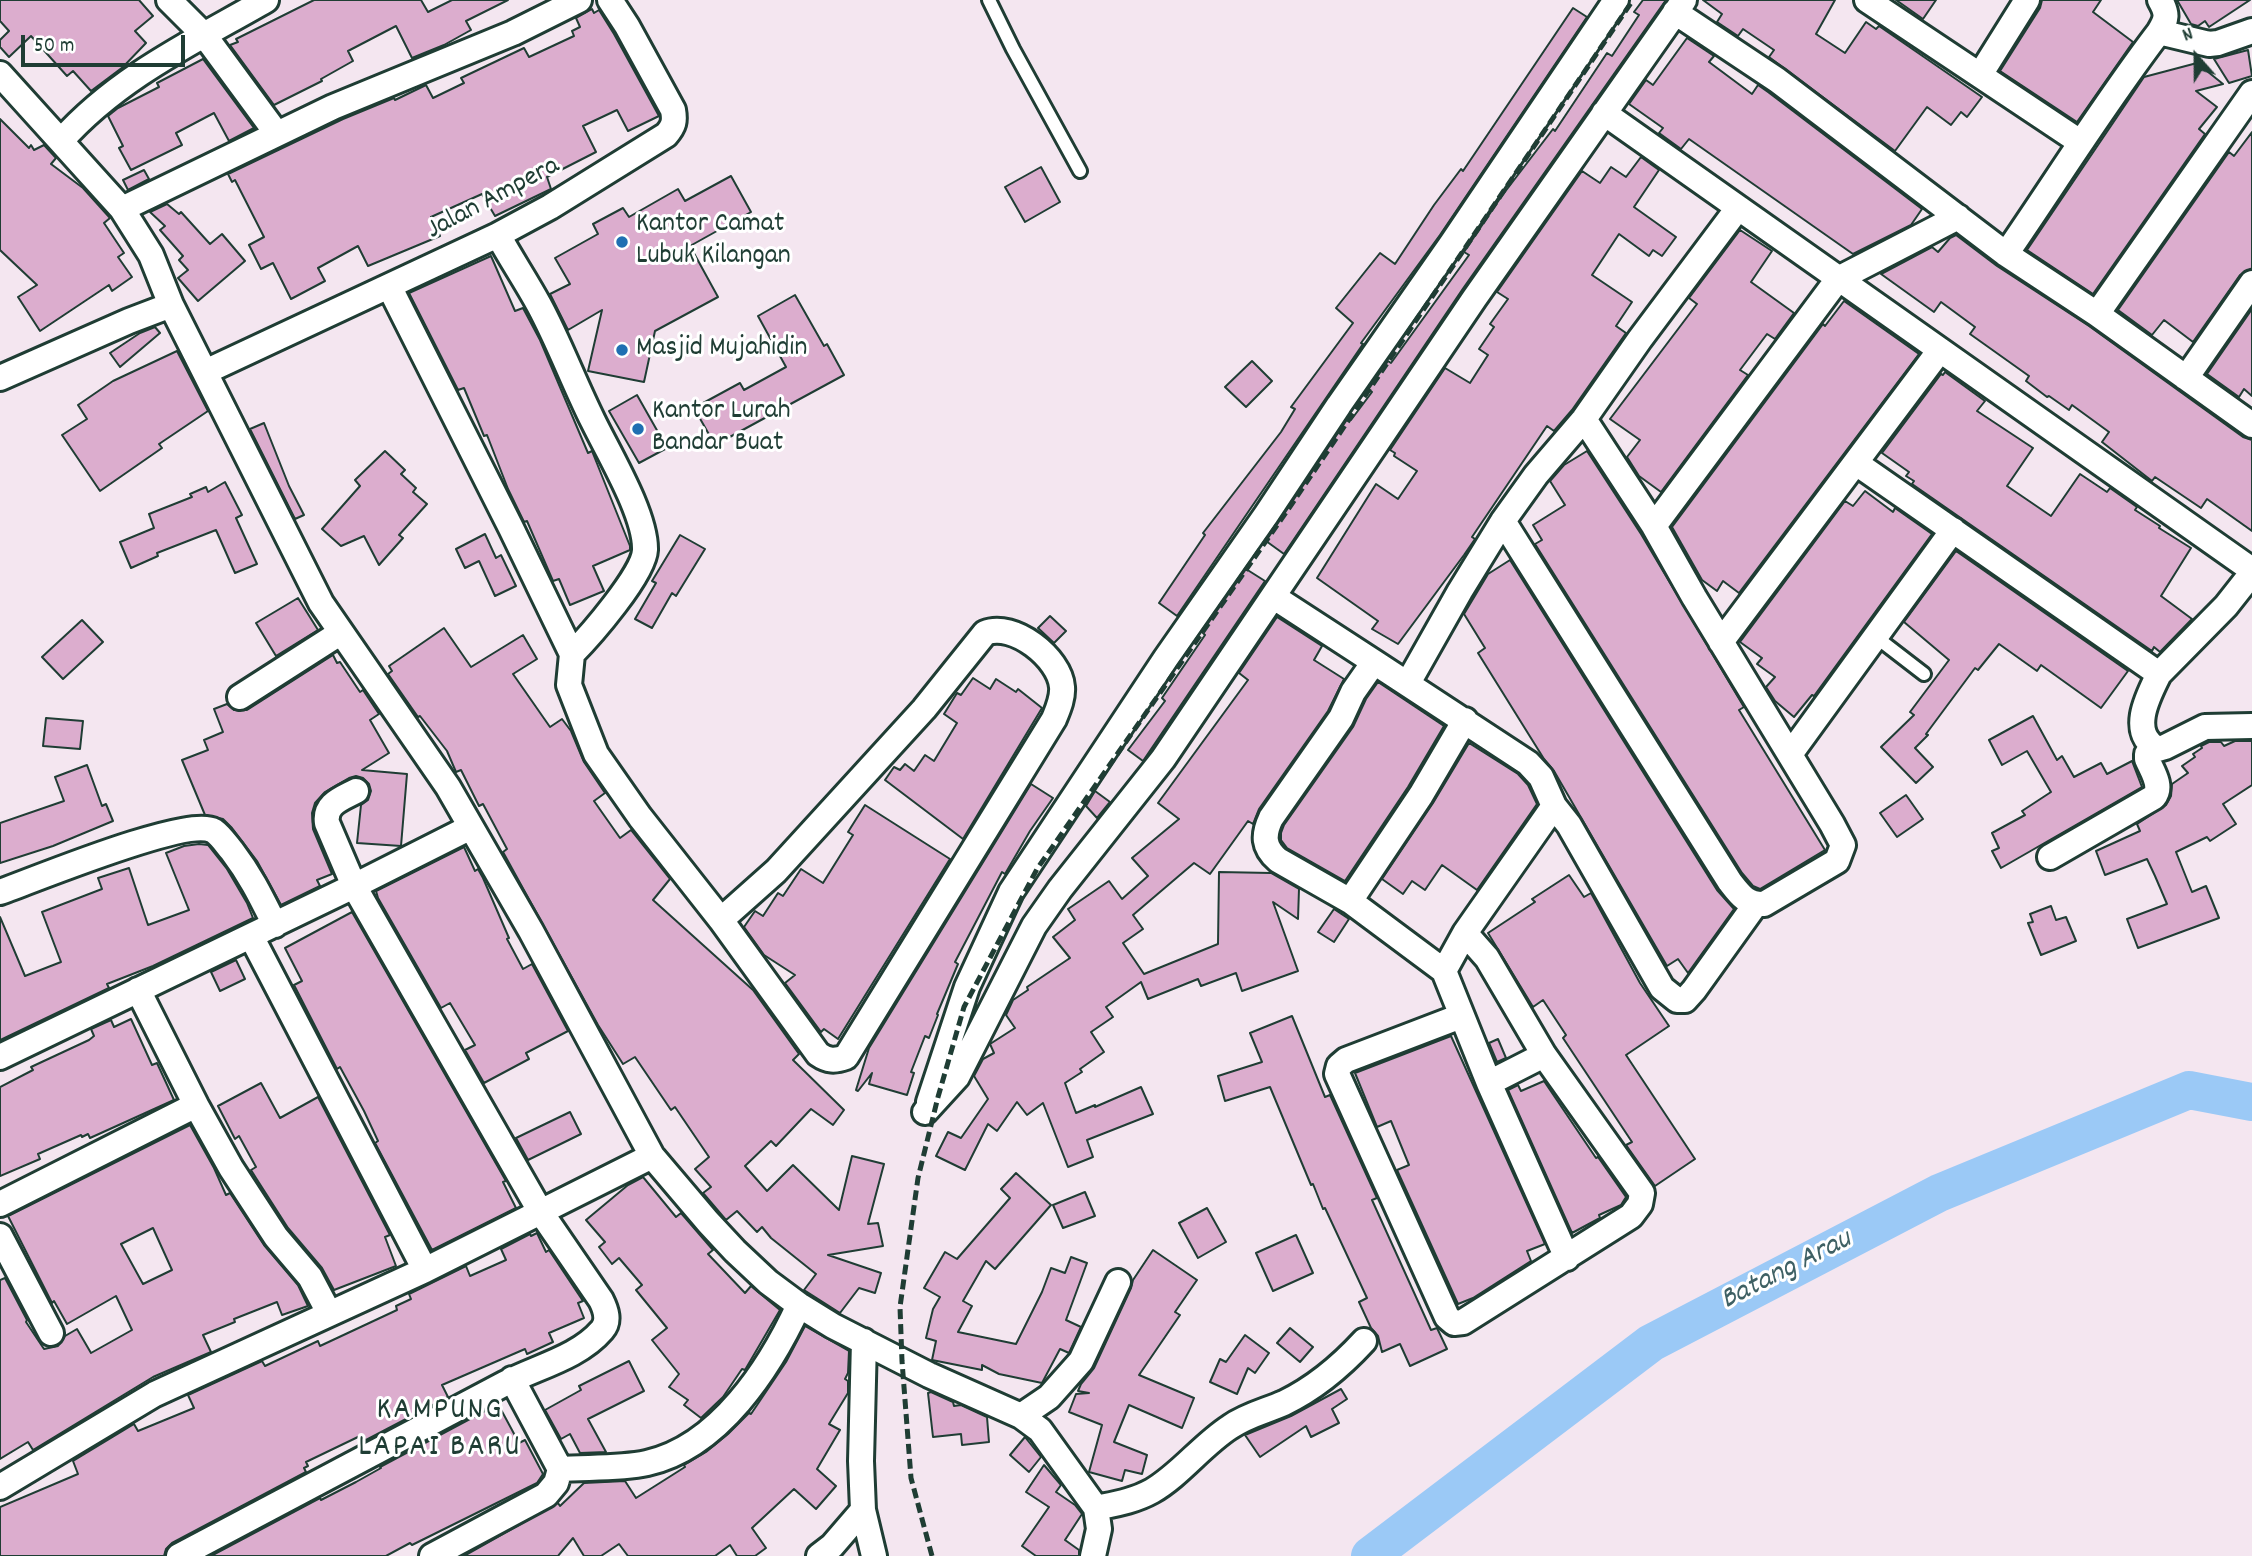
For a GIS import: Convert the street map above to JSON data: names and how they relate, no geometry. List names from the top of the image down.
{
  "streets": {
    "street": ["Jalan Ampera"]
  },
  "districts": ["KAMPUNG LAPAI BARU"],
  "water": ["Batang Arau"],
  "places": ["Kantor Camat Lubuk Kilangan", "Masjid Mujahidin", "Kantor Lurah Bandar Buat"],
  "scale_bar": "50 m",
  "north": "top"
}
